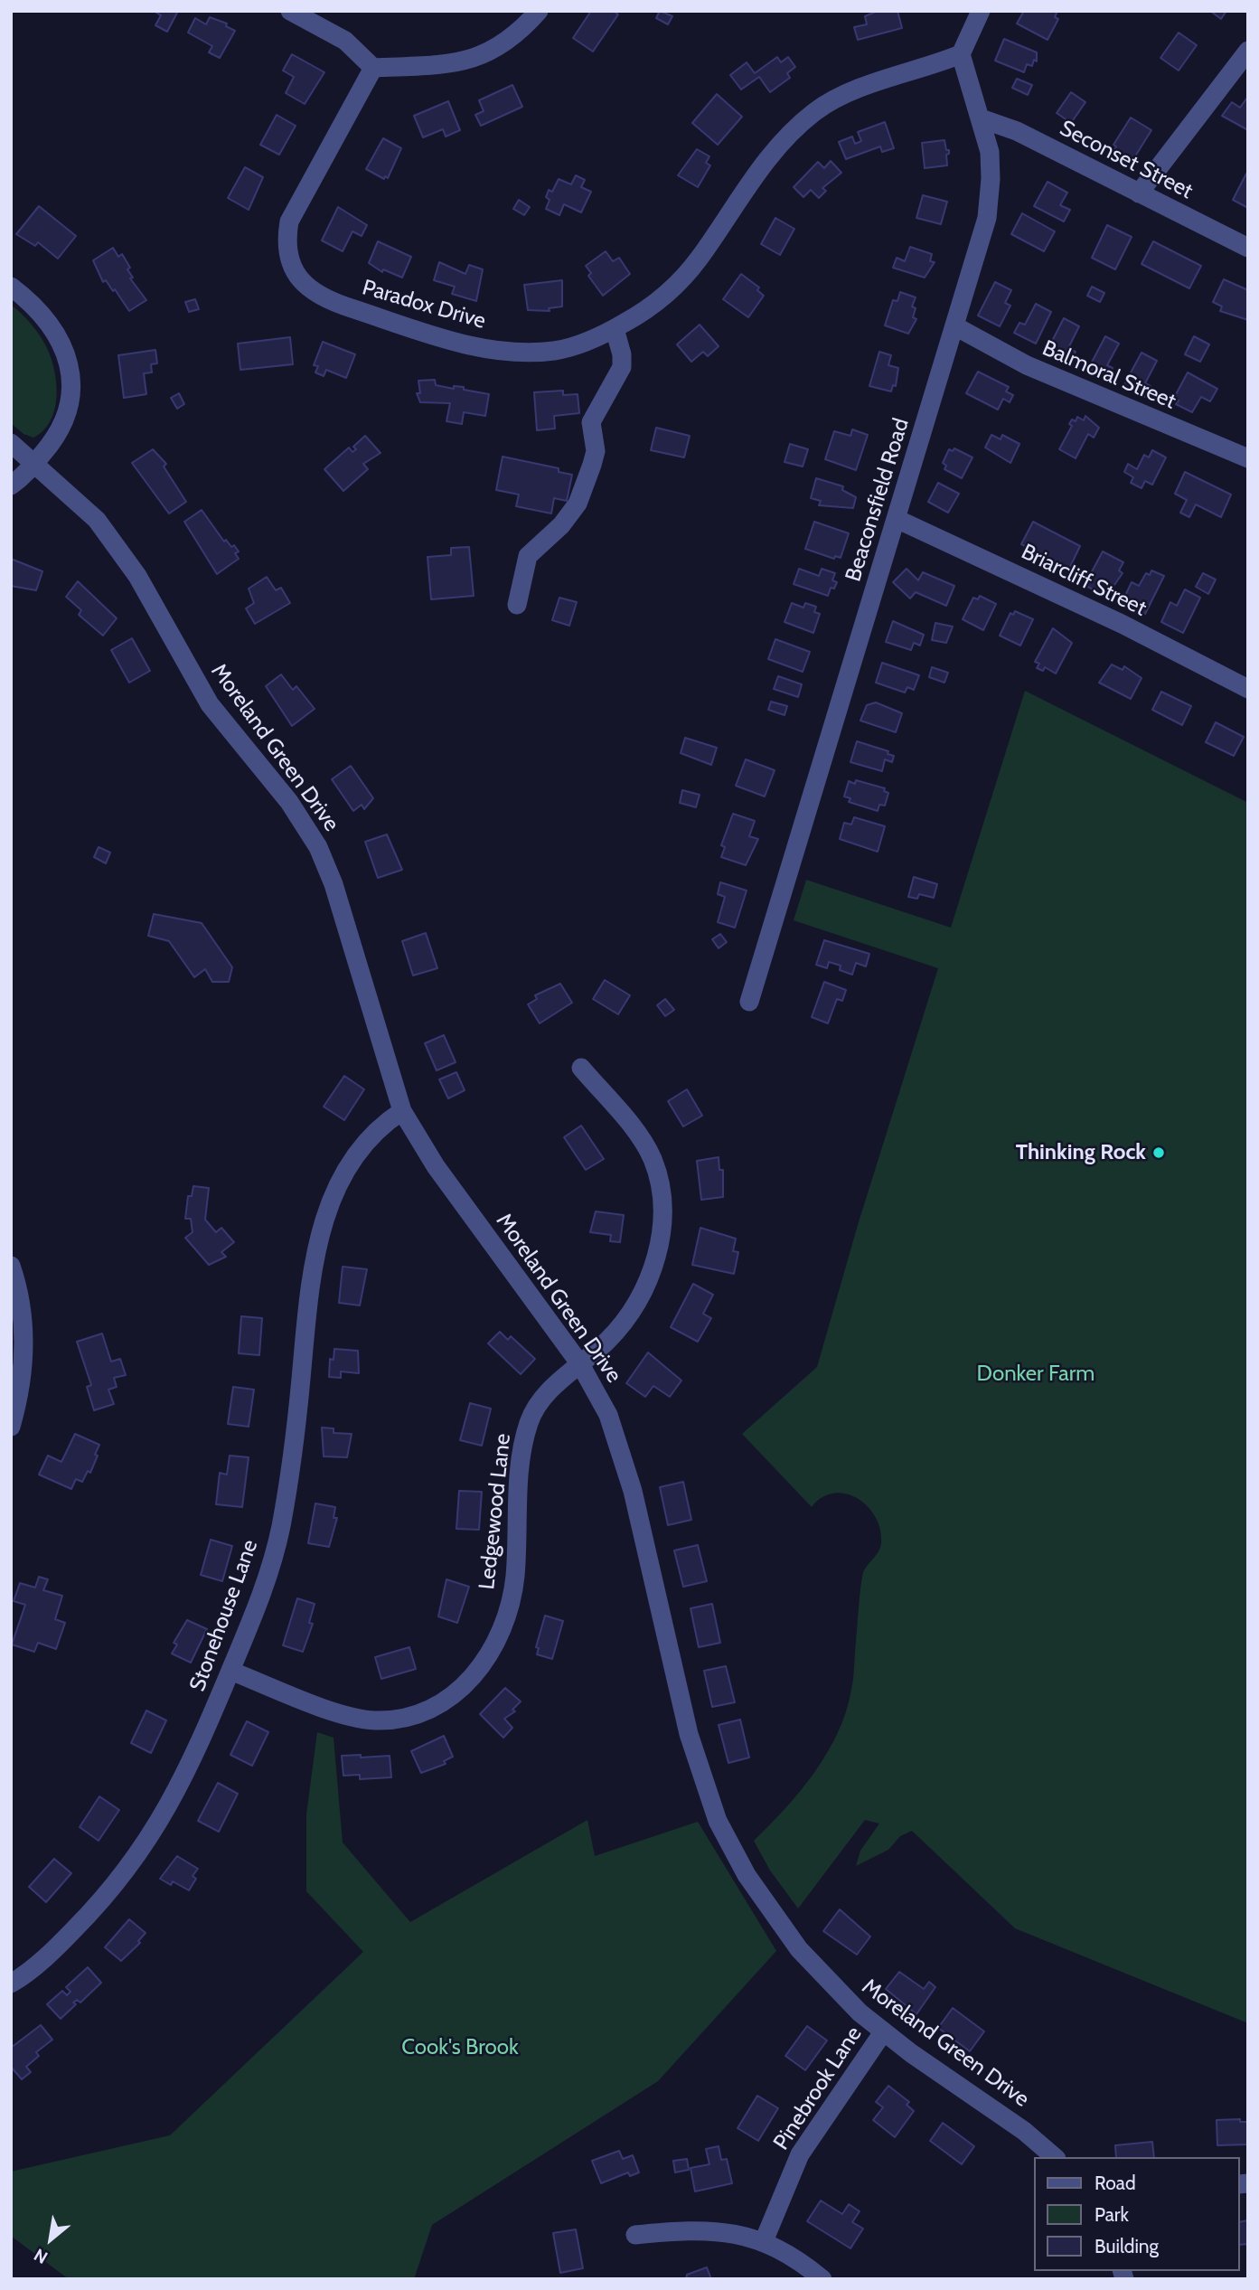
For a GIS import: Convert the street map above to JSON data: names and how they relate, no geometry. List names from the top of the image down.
{
  "streets": {
    "street": [
      "Seconset Street",
      "Paradox Drive",
      "Balmoral Street",
      "Beaconsfield Road",
      "Briarcliff Street",
      "Moreland Green Drive",
      "Ledgewood Lane",
      "Stonehouse Lane",
      "Pinebrook Lane"
    ]
  },
  "crossings": [
    ["Seconset Street", "Beaconsfield Road"],
    ["Paradox Drive", "Beaconsfield Road"],
    ["Balmoral Street", "Beaconsfield Road"],
    ["Beaconsfield Road", "Briarcliff Street"],
    ["Moreland Green Drive", "Ledgewood Lane"],
    ["Moreland Green Drive", "Stonehouse Lane"],
    ["Moreland Green Drive", "Pinebrook Lane"],
    ["Ledgewood Lane", "Stonehouse Lane"]
  ],
  "parks": ["Donker Farm", "Cook's Brook"],
  "places": ["Thinking Rock"],
  "legend": ["Road", "Park", "Building"],
  "north": "bottom left"
}
